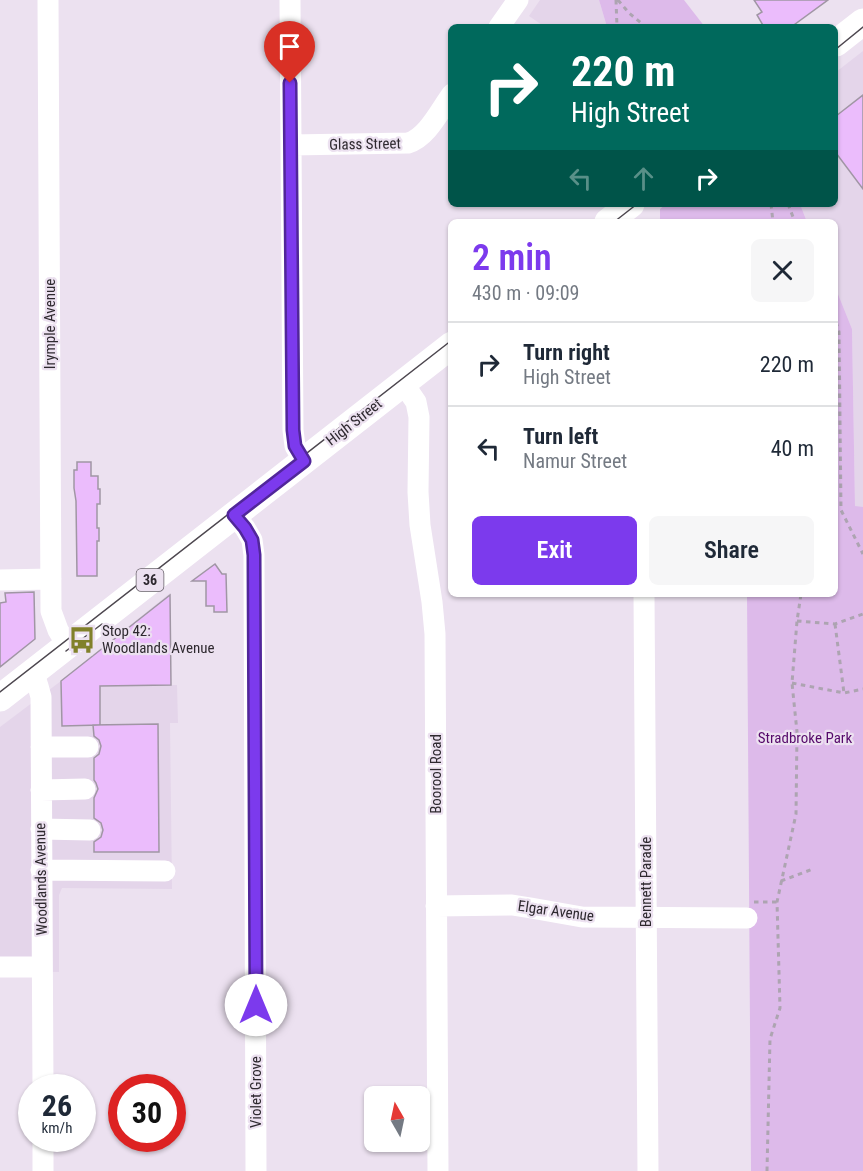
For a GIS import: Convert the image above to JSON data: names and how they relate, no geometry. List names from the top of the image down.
{
  "streets": {
    "main road": ["High Street", "36"],
    "street": [
      "Glass Street",
      "Irymple Avenue",
      "Boorool Road",
      "Woodlands Avenue",
      "Bennett Parade",
      "Elgar Avenue",
      "Violet Grove"
    ]
  },
  "crossings": [
    ["Irymple Avenue", "High Street"],
    ["High Street", "Boorool Road"],
    ["High Street", "Woodlands Avenue"],
    ["High Street", "Violet Grove"],
    ["Boorool Road", "Elgar Avenue"],
    ["Bennett Parade", "Elgar Avenue"]
  ],
  "parks": ["Stradbroke Park"],
  "places": {
    "bus stop": ["Stop 42: Woodlands Avenue"]
  },
  "north": "top",
  "page": {
    "turn": ["220 m", "High Street"],
    "heading": ["2 min", "430 m · 09:09"],
    "list": [
      {
        "name": "Turn right",
        "note": "High Street",
        "value": "220 m"
      },
      {
        "name": "Turn left",
        "note": "Namur Street",
        "value": "40 m"
      }
    ],
    "buttons": ["Exit", "Share"],
    "speed": "26 km/h",
    "limit": "30"
  }
}
